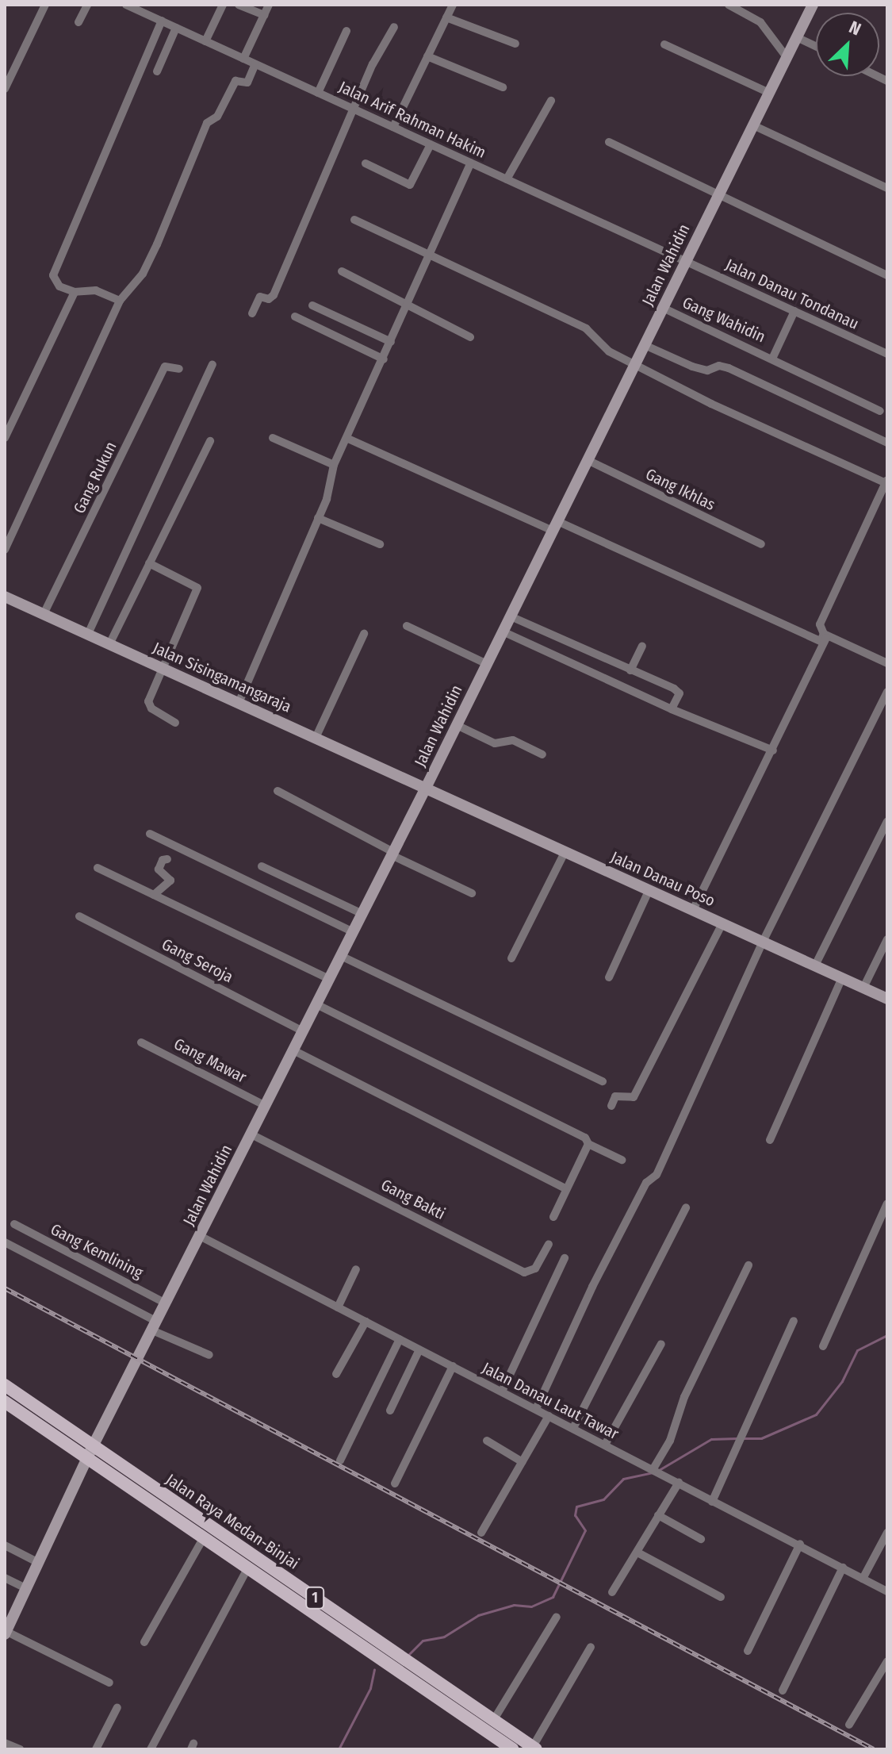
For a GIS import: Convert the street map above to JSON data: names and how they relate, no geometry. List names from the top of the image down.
{
  "streets": {
    "main road": ["Jalan Raya Medan-Binjai", "1"],
    "street": [
      "Jalan Arif Rahman Hakim",
      "Jalan Wahidin",
      "Jalan Danau Tondanau",
      "Gang Wahidin",
      "Gang Rukun",
      "Gang Ikhlas",
      "Jalan Sisingamangaraja",
      "Jalan Danau Poso",
      "Gang Seroja",
      "Gang Mawar",
      "Gang Bakti",
      "Gang Kemlining",
      "Jalan Danau Laut Tawar"
    ]
  },
  "crossings": [
    ["Jalan Arif Rahman Hakim", "Jalan Wahidin"],
    ["Jalan Arif Rahman Hakim", "Jalan Danau Tondanau"],
    ["Jalan Wahidin", "Jalan Danau Tondanau"],
    ["Jalan Wahidin", "Gang Wahidin"],
    ["Jalan Wahidin", "Gang Ikhlas"],
    ["Jalan Wahidin", "Jalan Sisingamangaraja"],
    ["Jalan Wahidin", "Jalan Danau Poso"],
    ["Jalan Wahidin", "Gang Seroja"],
    ["Jalan Wahidin", "Gang Mawar"],
    ["Jalan Wahidin", "Gang Bakti"],
    ["Jalan Wahidin", "Gang Kemlining"],
    ["Jalan Wahidin", "Jalan Danau Laut Tawar"],
    ["Jalan Wahidin", "Jalan Raya Medan-Binjai"],
    ["Jalan Danau Tondanau", "Gang Wahidin"],
    ["Gang Rukun", "Jalan Sisingamangaraja"],
    ["Jalan Sisingamangaraja", "Jalan Danau Poso"]
  ],
  "north": "top right"
}
